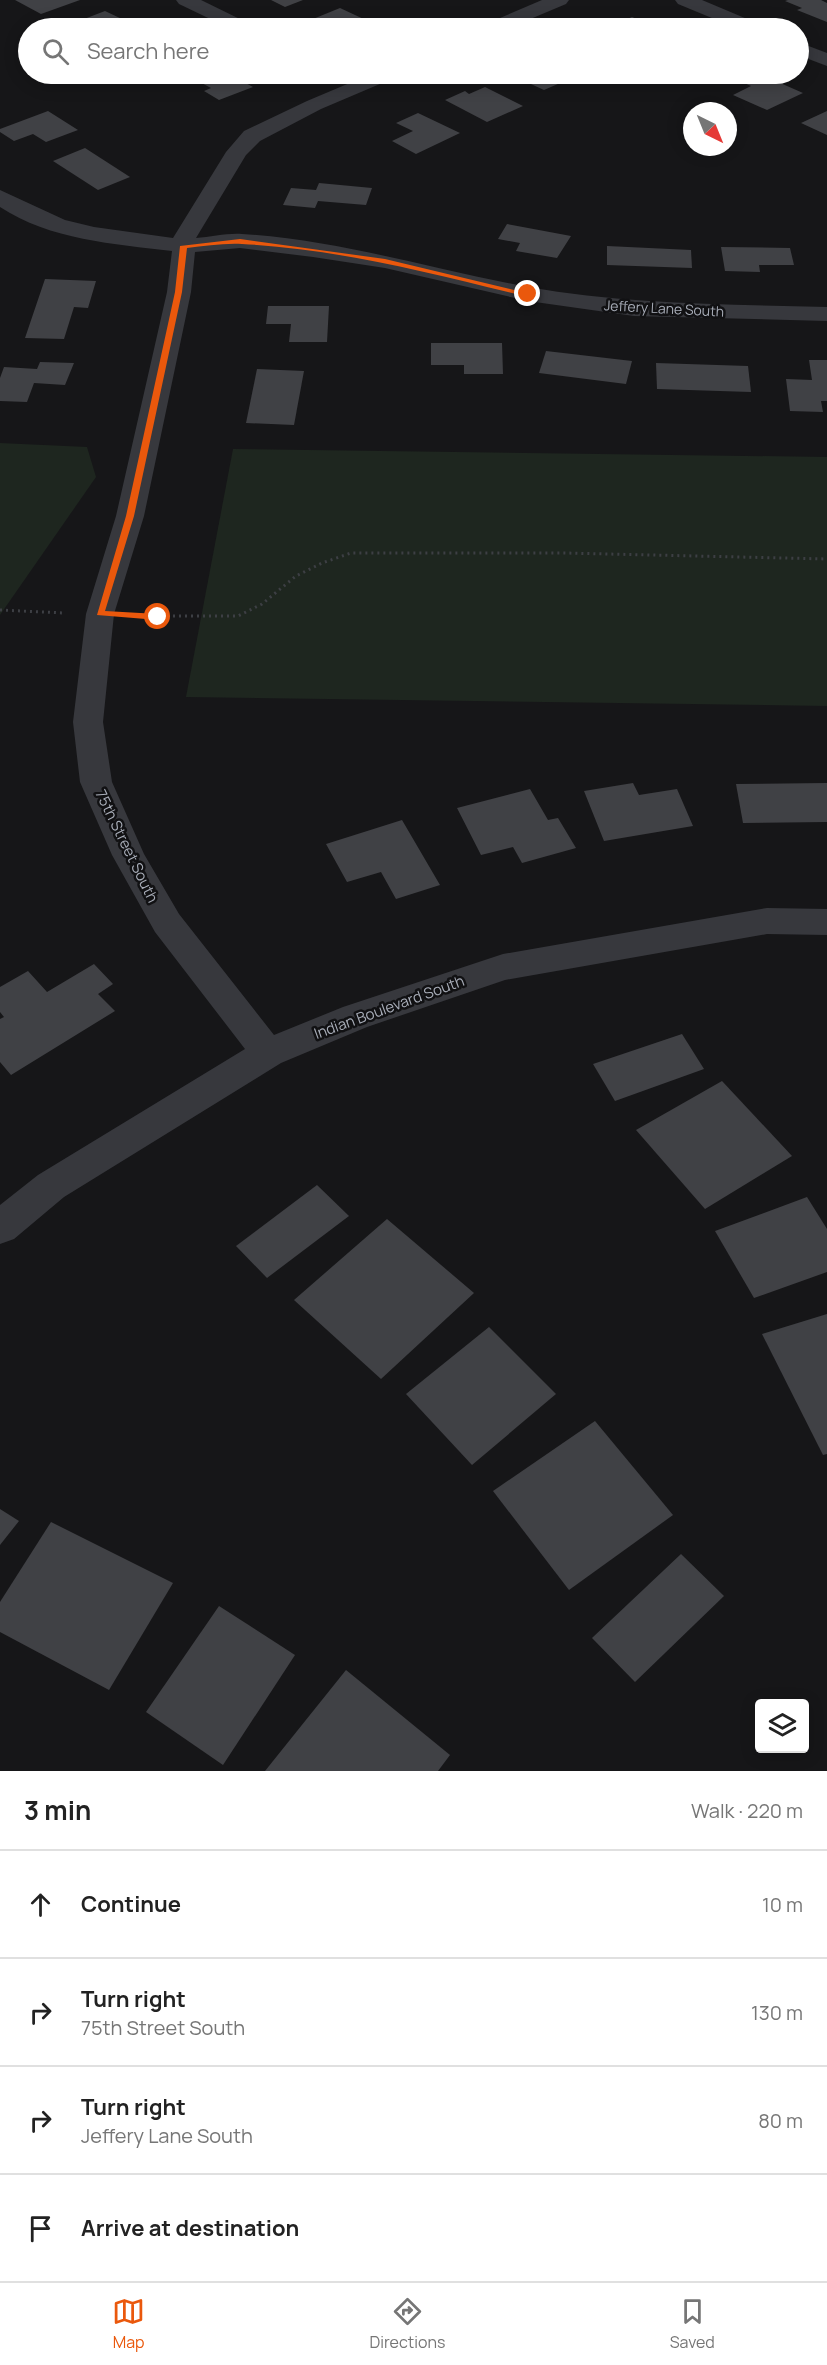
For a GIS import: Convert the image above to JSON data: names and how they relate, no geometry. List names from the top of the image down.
{
  "streets": {
    "street": ["Jeffery Lane South", "75th Street South", "Indian Boulevard South"]
  },
  "crossings": [
    ["Jeffery Lane South", "75th Street South"],
    ["75th Street South", "Indian Boulevard South"]
  ],
  "north": "bottom right",
  "page": {
    "search": "Search here",
    "heading": ["3 min", "Walk · 220 m"],
    "list": [
      ["Continue", "10 m"],
      ["Turn right", "75th Street South", "130 m"],
      ["Turn right", "Jeffery Lane South", "80 m"],
      "Arrive at destination"
    ],
    "nav": ["Map", "Directions", "Saved"]
  }
}
